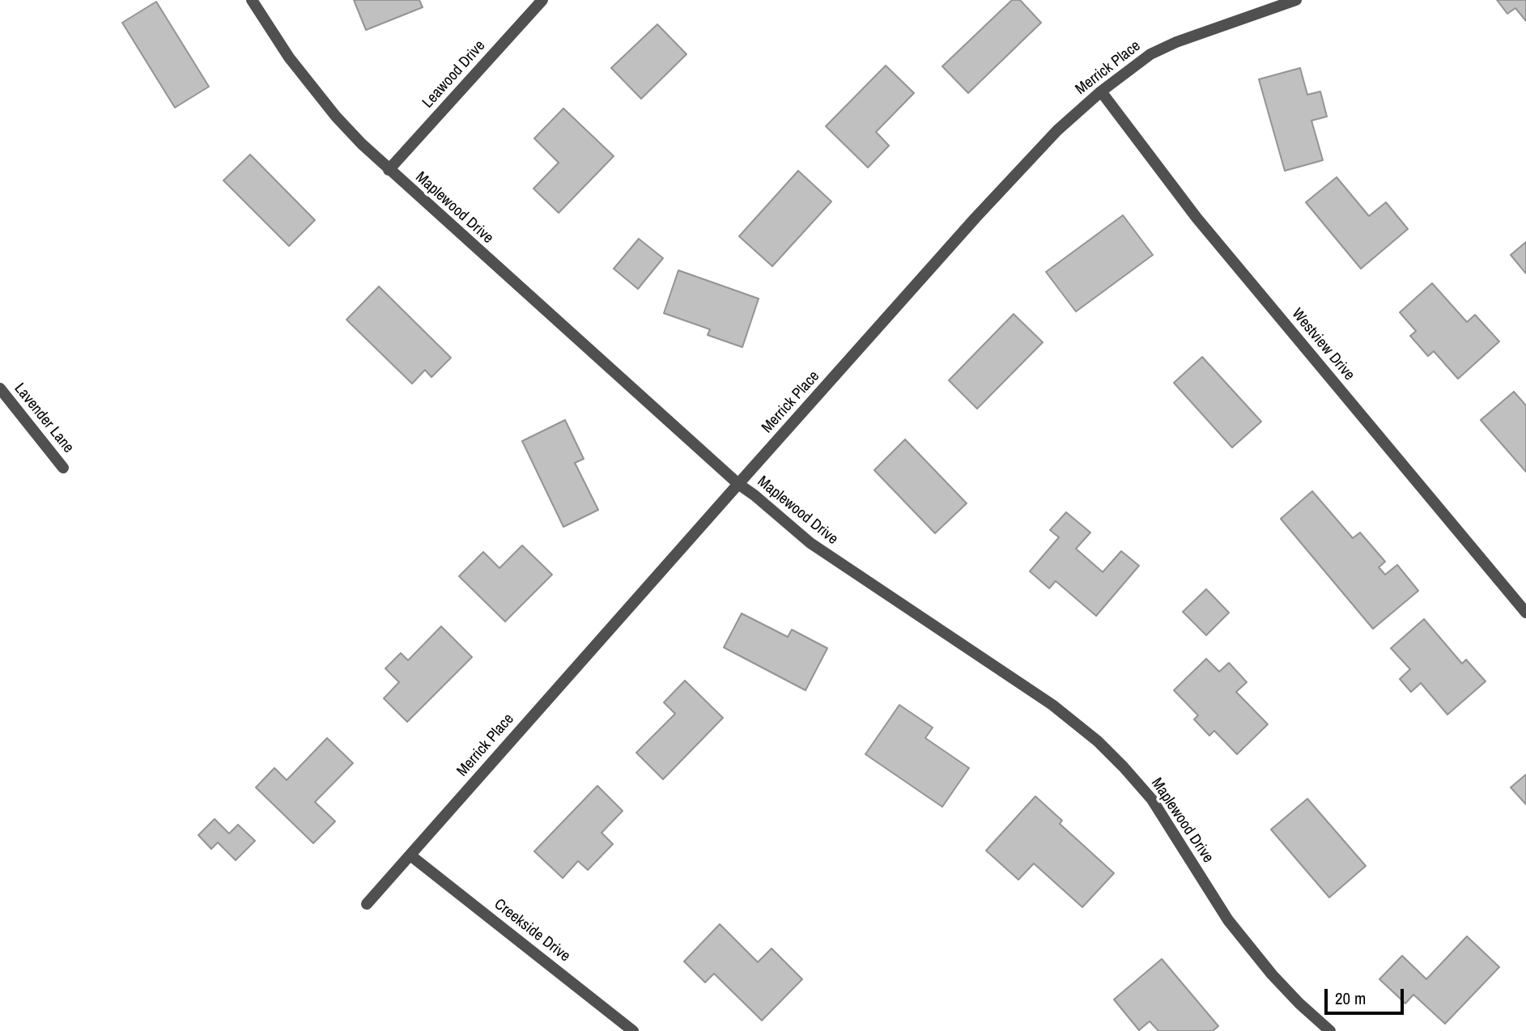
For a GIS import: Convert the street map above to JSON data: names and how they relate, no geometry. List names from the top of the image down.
{
  "streets": {
    "street": [
      "Merrick Place",
      "Leawood Drive",
      "Maplewood Drive",
      "Westview Drive",
      "Lavender Lane",
      "Creekside Drive"
    ]
  },
  "crossings": [
    ["Merrick Place", "Maplewood Drive"],
    ["Merrick Place", "Westview Drive"],
    ["Merrick Place", "Creekside Drive"],
    ["Leawood Drive", "Maplewood Drive"]
  ],
  "scale_bar": "20 m"
}
